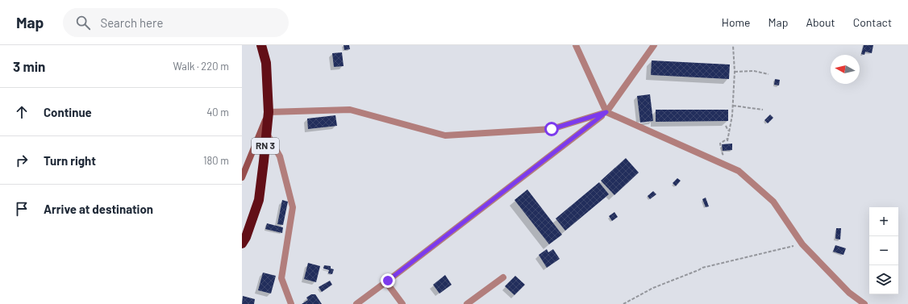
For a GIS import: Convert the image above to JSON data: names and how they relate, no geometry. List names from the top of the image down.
{
  "streets": {
    "highway": ["RN 3"]
  },
  "north": "left",
  "page": {
    "header": "Map",
    "search": "Search here",
    "nav": [
      "Home",
      "Map",
      "About",
      "Contact"
    ],
    "heading": ["3 min", "Walk · 220 m"],
    "list": [
      ["Continue", "40 m"],
      ["Turn right", "180 m"],
      "Arrive at destination"
    ],
    "map_buttons": ["+", "−"]
  }
}
